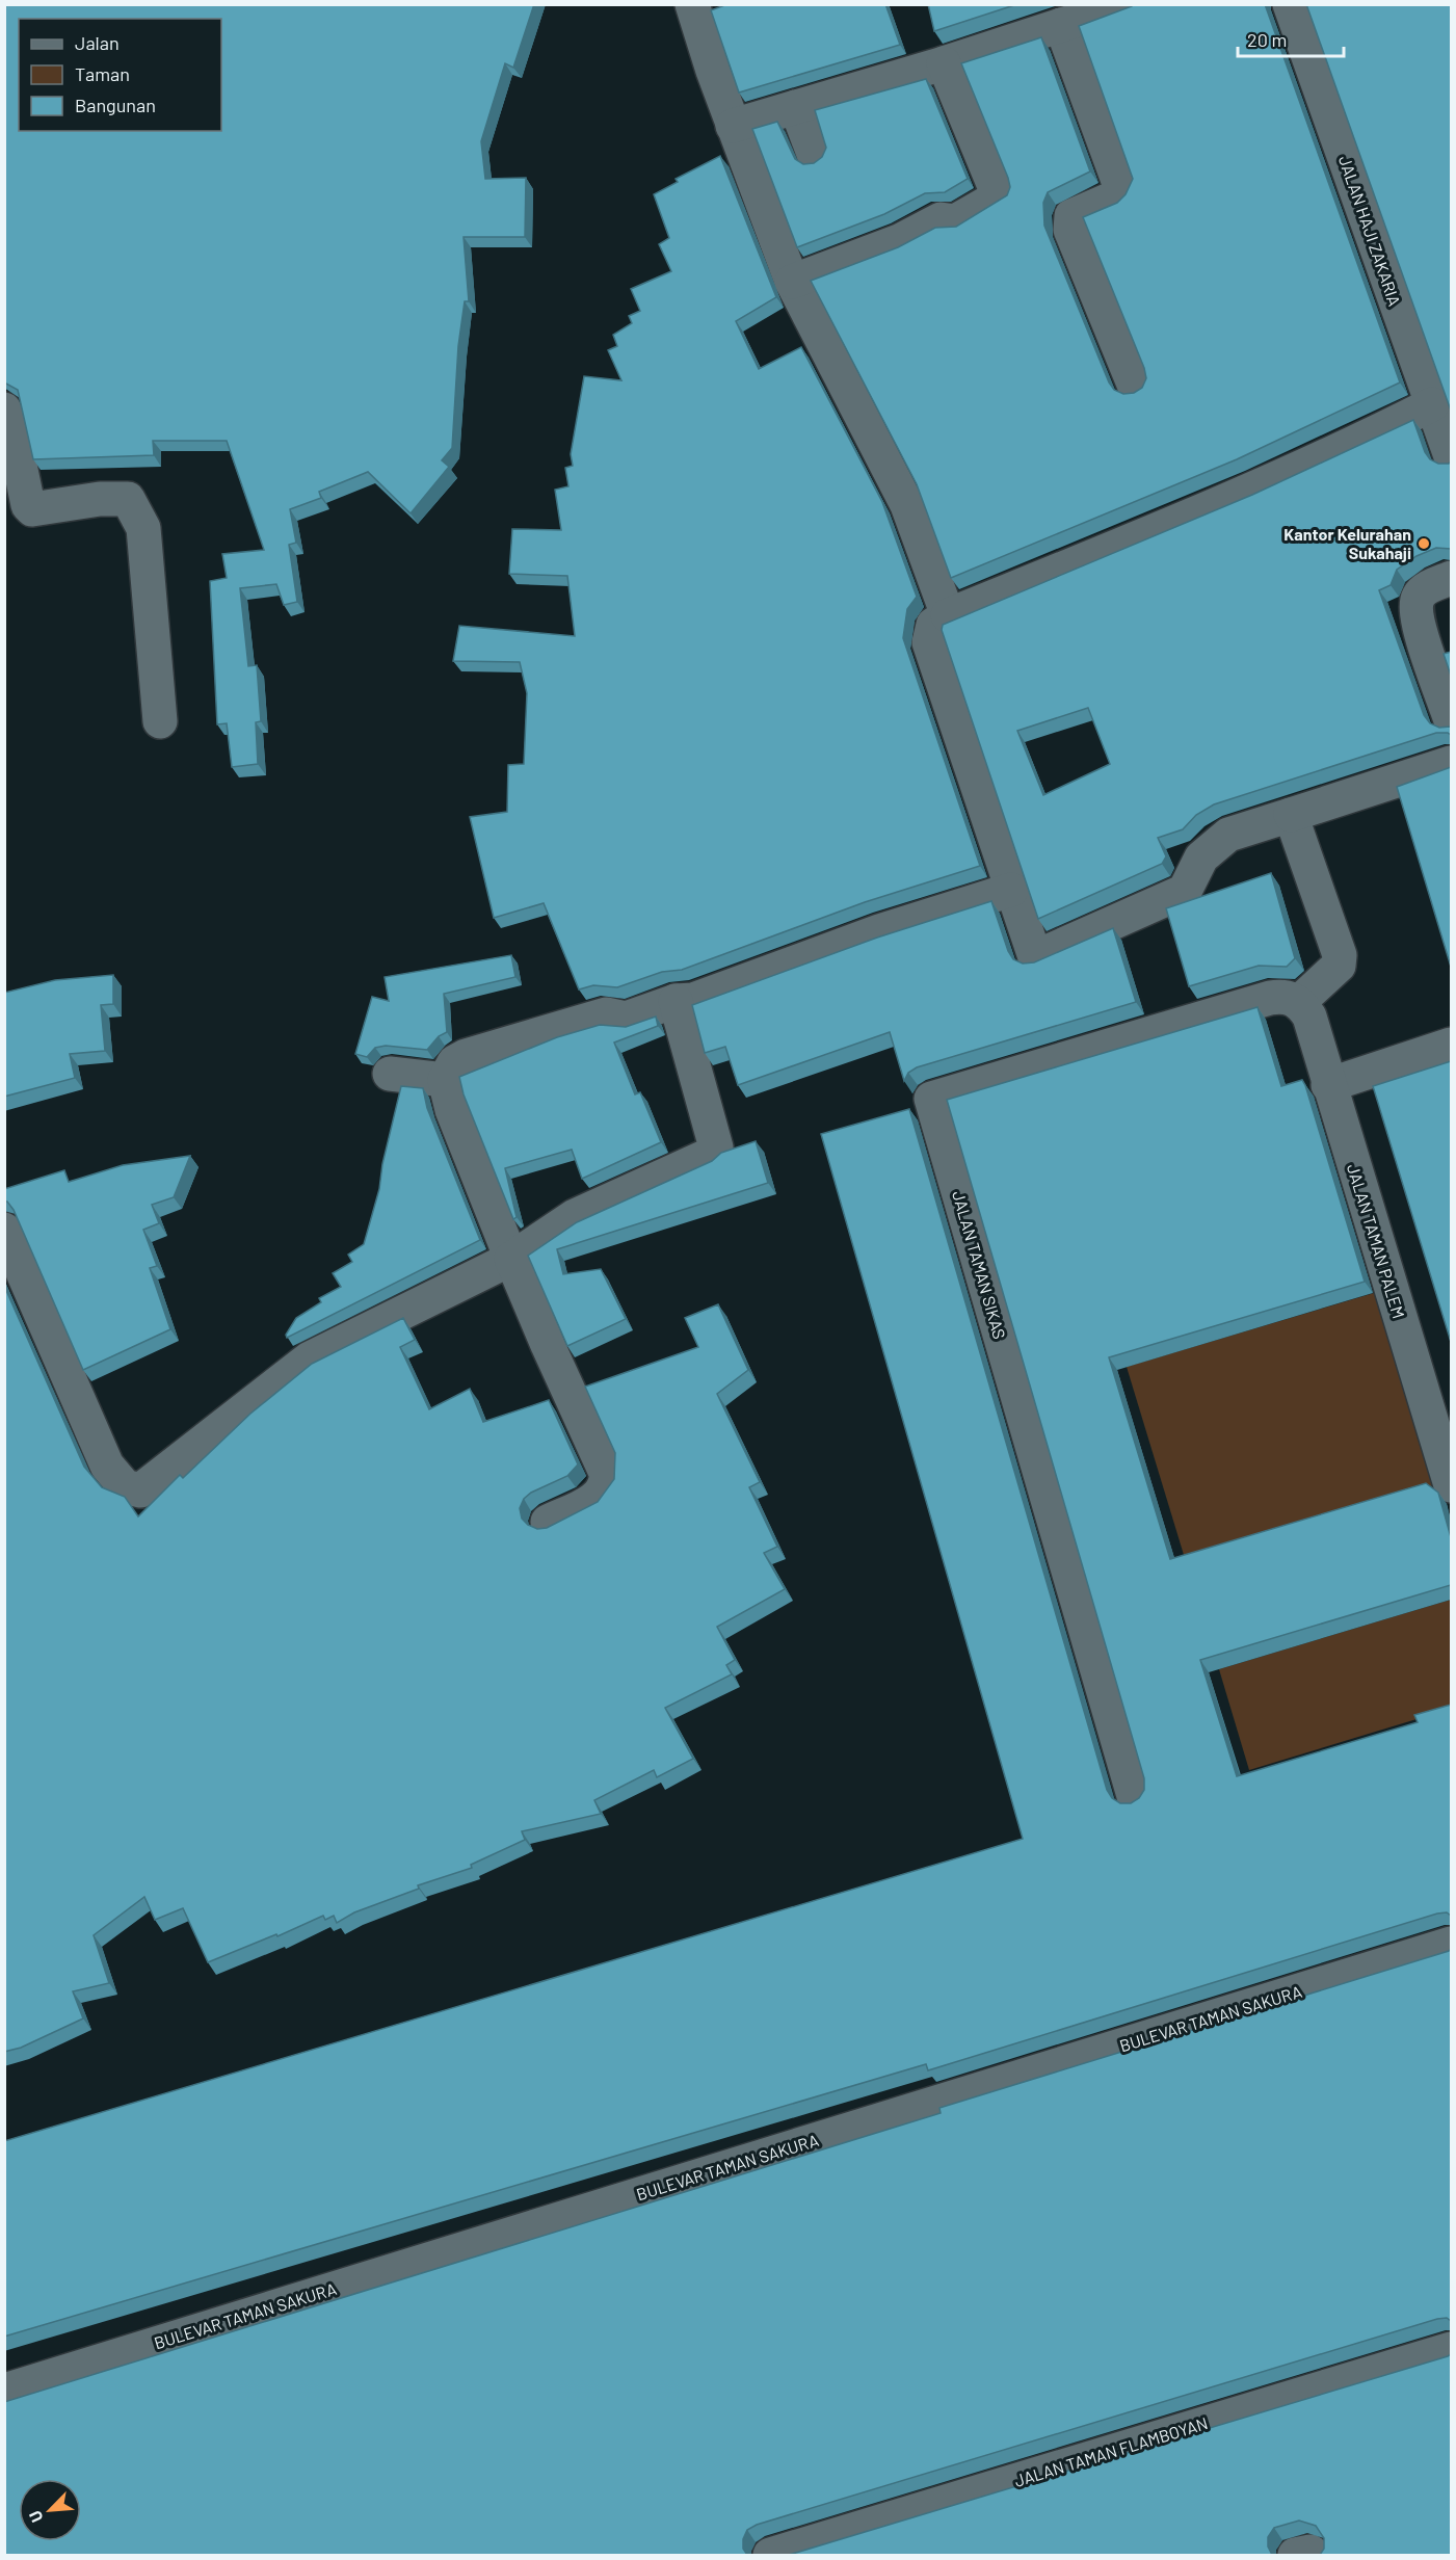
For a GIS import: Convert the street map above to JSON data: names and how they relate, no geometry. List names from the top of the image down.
{
  "streets": {
    "street": [
      "JALAN HAJI ZAKARIA",
      "JALAN TAMAN PALEM",
      "JALAN TAMAN SIKAS",
      "BULEVAR TAMAN SAKURA",
      "JALAN TAMAN FLAMBOYAN"
    ]
  },
  "crossings": [
    ["JALAN TAMAN PALEM", "JALAN TAMAN SIKAS"]
  ],
  "places": ["Kantor Kelurahan Sukahaji"],
  "legend": ["Jalan", "Taman", "Bangunan"],
  "scale_bar": "20 m",
  "north": "bottom left"
}
